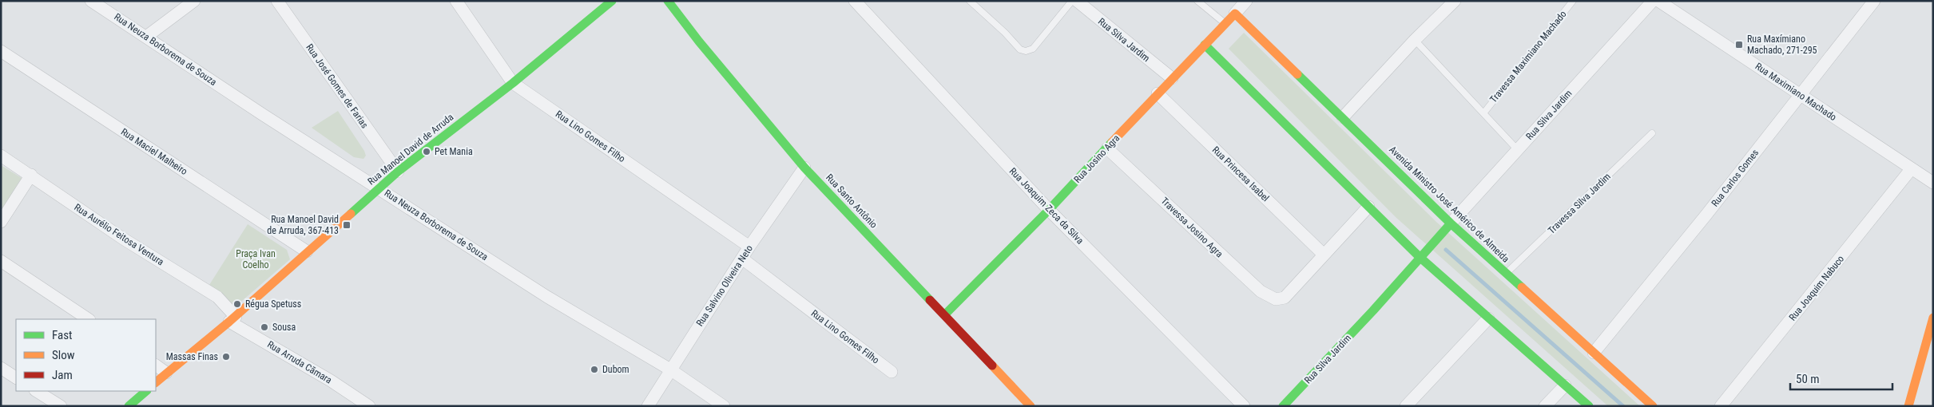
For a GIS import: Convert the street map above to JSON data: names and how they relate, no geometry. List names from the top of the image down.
{
  "streets": {
    "street": [
      "Rua Silva Jardim",
      "Rua Neuza Borborema de Souza",
      "Rua José Gomes de Farias",
      "Rua Maximiano Machado",
      "Rua Lino Gomes Filho",
      "Rua Manoel David de Arruda",
      "Rua Maciel Malheiro",
      "Rua Josino Agra",
      "Rua Princesa Isabel",
      "Rua Carlos Gomes",
      "Rua Santo Antônio",
      "Avenida Ministro José Américo de Almeida",
      "Rua Joaquim Zeca da Silva",
      "Travessa Josino Agra",
      "Rua Aurélio Feitosa Ventura",
      "Rua Salvino Oliveira Neto",
      "Rua Joaquim Nabuco",
      "Rua Arruda Cãmara"
    ],
    "lane": ["Travessa Maximiano Machado", "Travessa Silva Jardim"]
  },
  "crossings": [
    ["Rua Silva Jardim", "Rua Josino Agra"],
    ["Rua Silva Jardim", "Avenida Ministro José Américo de Almeida"],
    ["Rua Neuza Borborema de Souza", "Rua Manoel David de Arruda"],
    ["Rua Neuza Borborema de Souza", "Rua Salvino Oliveira Neto"],
    ["Rua José Gomes de Farias", "Rua Manoel David de Arruda"],
    ["Rua Maximiano Machado", "Rua Carlos Gomes"],
    ["Rua Maximiano Machado", "Rua Joaquim Nabuco"],
    ["Rua Lino Gomes Filho", "Rua Manoel David de Arruda"],
    ["Rua Lino Gomes Filho", "Rua Salvino Oliveira Neto"],
    ["Rua Manoel David de Arruda", "Rua Maciel Malheiro"],
    ["Rua Manoel David de Arruda", "Rua Aurélio Feitosa Ventura"],
    ["Rua Manoel David de Arruda", "Rua Arruda Cãmara"],
    ["Rua Josino Agra", "Rua Princesa Isabel"],
    ["Rua Josino Agra", "Rua Santo Antônio"],
    ["Rua Josino Agra", "Avenida Ministro José Américo de Almeida"],
    ["Rua Josino Agra", "Rua Joaquim Zeca da Silva"],
    ["Rua Josino Agra", "Travessa Josino Agra"],
    ["Rua Princesa Isabel", "Travessa Josino Agra"],
    ["Rua Carlos Gomes", "Avenida Ministro José Américo de Almeida"],
    ["Rua Santo Antônio", "Rua Salvino Oliveira Neto"],
    ["Travessa Silva Jardim", "Avenida Ministro José Américo de Almeida"],
    ["Rua Aurélio Feitosa Ventura", "Rua Arruda Cãmara"]
  ],
  "parks": ["Praça Ivan Coelho"],
  "places": {
    "transit": ["Rua Maxímiano Machado, 271-295", "Rua Manoel David de Arruda, 367-413"],
    "other": [
      "Pet Mania",
      "Régua Spetuss",
      "Sousa",
      "Massas Finas",
      "Dubom"
    ]
  },
  "legend": ["Fast", "Slow", "Jam"],
  "scale_bar": "50 m"
}
